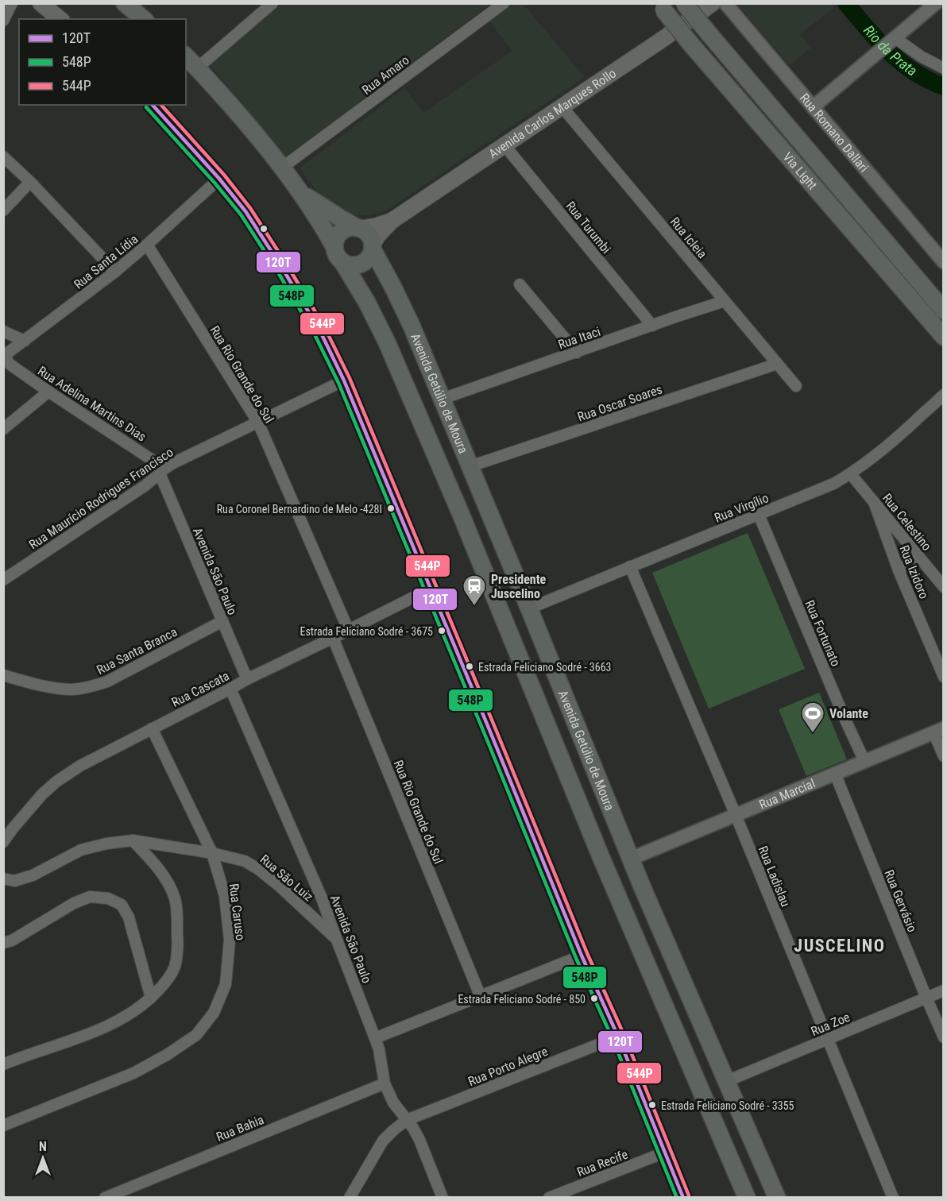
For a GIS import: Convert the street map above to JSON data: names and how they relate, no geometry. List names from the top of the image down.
{
  "streets": {
    "main road": ["Avenida Carlos Marques Rollo", "Via Light", "Avenida Getúlio de Moura"],
    "street": [
      "Rua Amaro",
      "Rua Romano Dallari",
      "Rua Turumbi",
      "Rua Icleia",
      "Rua Santa Lídia",
      "Rua Itaci",
      "Rua Rio Grande do Sul",
      "Rua Oscar Soares",
      "Rua Adelina Martins Dias",
      "Rua Maurício Rodrigues Francisco",
      "Rua Virgílio",
      "Rua Celestino",
      "Avenida São Paulo",
      "Rua Izidoro",
      "Rua Fortunato",
      "Rua Santa Branca",
      "Rua Cascata",
      "Rua Marcial",
      "Rua Ladislau",
      "Rua São Luiz",
      "Rua Gervásio",
      "Rua Caruso",
      "Rua Zoe",
      "Rua Porto Alegre",
      "Rua Bahia",
      "Rua Recife"
    ]
  },
  "crossings": [
    ["Avenida Carlos Marques Rollo", "Rua Turumbi"],
    ["Avenida Carlos Marques Rollo", "Rua Icleia"],
    ["Avenida Carlos Marques Rollo", "Avenida Getúlio de Moura"],
    ["Rua Turumbi", "Rua Itaci"],
    ["Rua Icleia", "Rua Itaci"],
    ["Rua Icleia", "Rua Oscar Soares"],
    ["Rua Santa Lídia", "Rua Rio Grande do Sul"],
    ["Rua Santa Lídia", "Rua Adelina Martins Dias"],
    ["Rua Itaci", "Avenida Getúlio de Moura"],
    ["Rua Rio Grande do Sul", "Rua Maurício Rodrigues Francisco"],
    ["Rua Rio Grande do Sul", "Rua Cascata"],
    ["Avenida Getúlio de Moura", "Rua Oscar Soares"],
    ["Avenida Getúlio de Moura", "Rua Virgílio"],
    ["Avenida Getúlio de Moura", "Rua Marcial"],
    ["Avenida Getúlio de Moura", "Rua Zoe"],
    ["Rua Adelina Martins Dias", "Rua Maurício Rodrigues Francisco"],
    ["Rua Adelina Martins Dias", "Avenida São Paulo"],
    ["Rua Maurício Rodrigues Francisco", "Avenida São Paulo"],
    ["Rua Virgílio", "Rua Celestino"],
    ["Rua Virgílio", "Rua Fortunato"],
    ["Rua Virgílio", "Rua Ladislau"],
    ["Rua Celestino", "Rua Izidoro"],
    ["Avenida São Paulo", "Rua Santa Branca"],
    ["Avenida São Paulo", "Rua Cascata"],
    ["Avenida São Paulo", "Rua São Luiz"],
    ["Avenida São Paulo", "Rua Porto Alegre"],
    ["Avenida São Paulo", "Rua Bahia"],
    ["Rua Fortunato", "Rua Marcial"],
    ["Rua Cascata", "Rua Caruso"],
    ["Rua Marcial", "Rua Ladislau"],
    ["Rua Marcial", "Rua Gervásio"],
    ["Rua Ladislau", "Rua Zoe"],
    ["Rua São Luiz", "Rua Caruso"],
    ["Rua Gervásio", "Rua Zoe"]
  ],
  "districts": ["JUSCELINO"],
  "water": ["Rio da Prata"],
  "places": {
    "other": [
      "Rua Coronel Bernardino de Melo -428I",
      "Estrada Feliciano Sodré - 3675",
      "Estrada Feliciano Sodré - 3663",
      "Estrada Feliciano Sodré - 850",
      "Estrada Feliciano Sodré - 3355"
    ],
    "station": ["Presidente Juscelino"],
    "sports": ["Volante"]
  },
  "lines": ["transit line 120T", "transit line 544P", "transit line 548P"],
  "legend": ["120T", "548P", "544P"],
  "north": "top"
}
